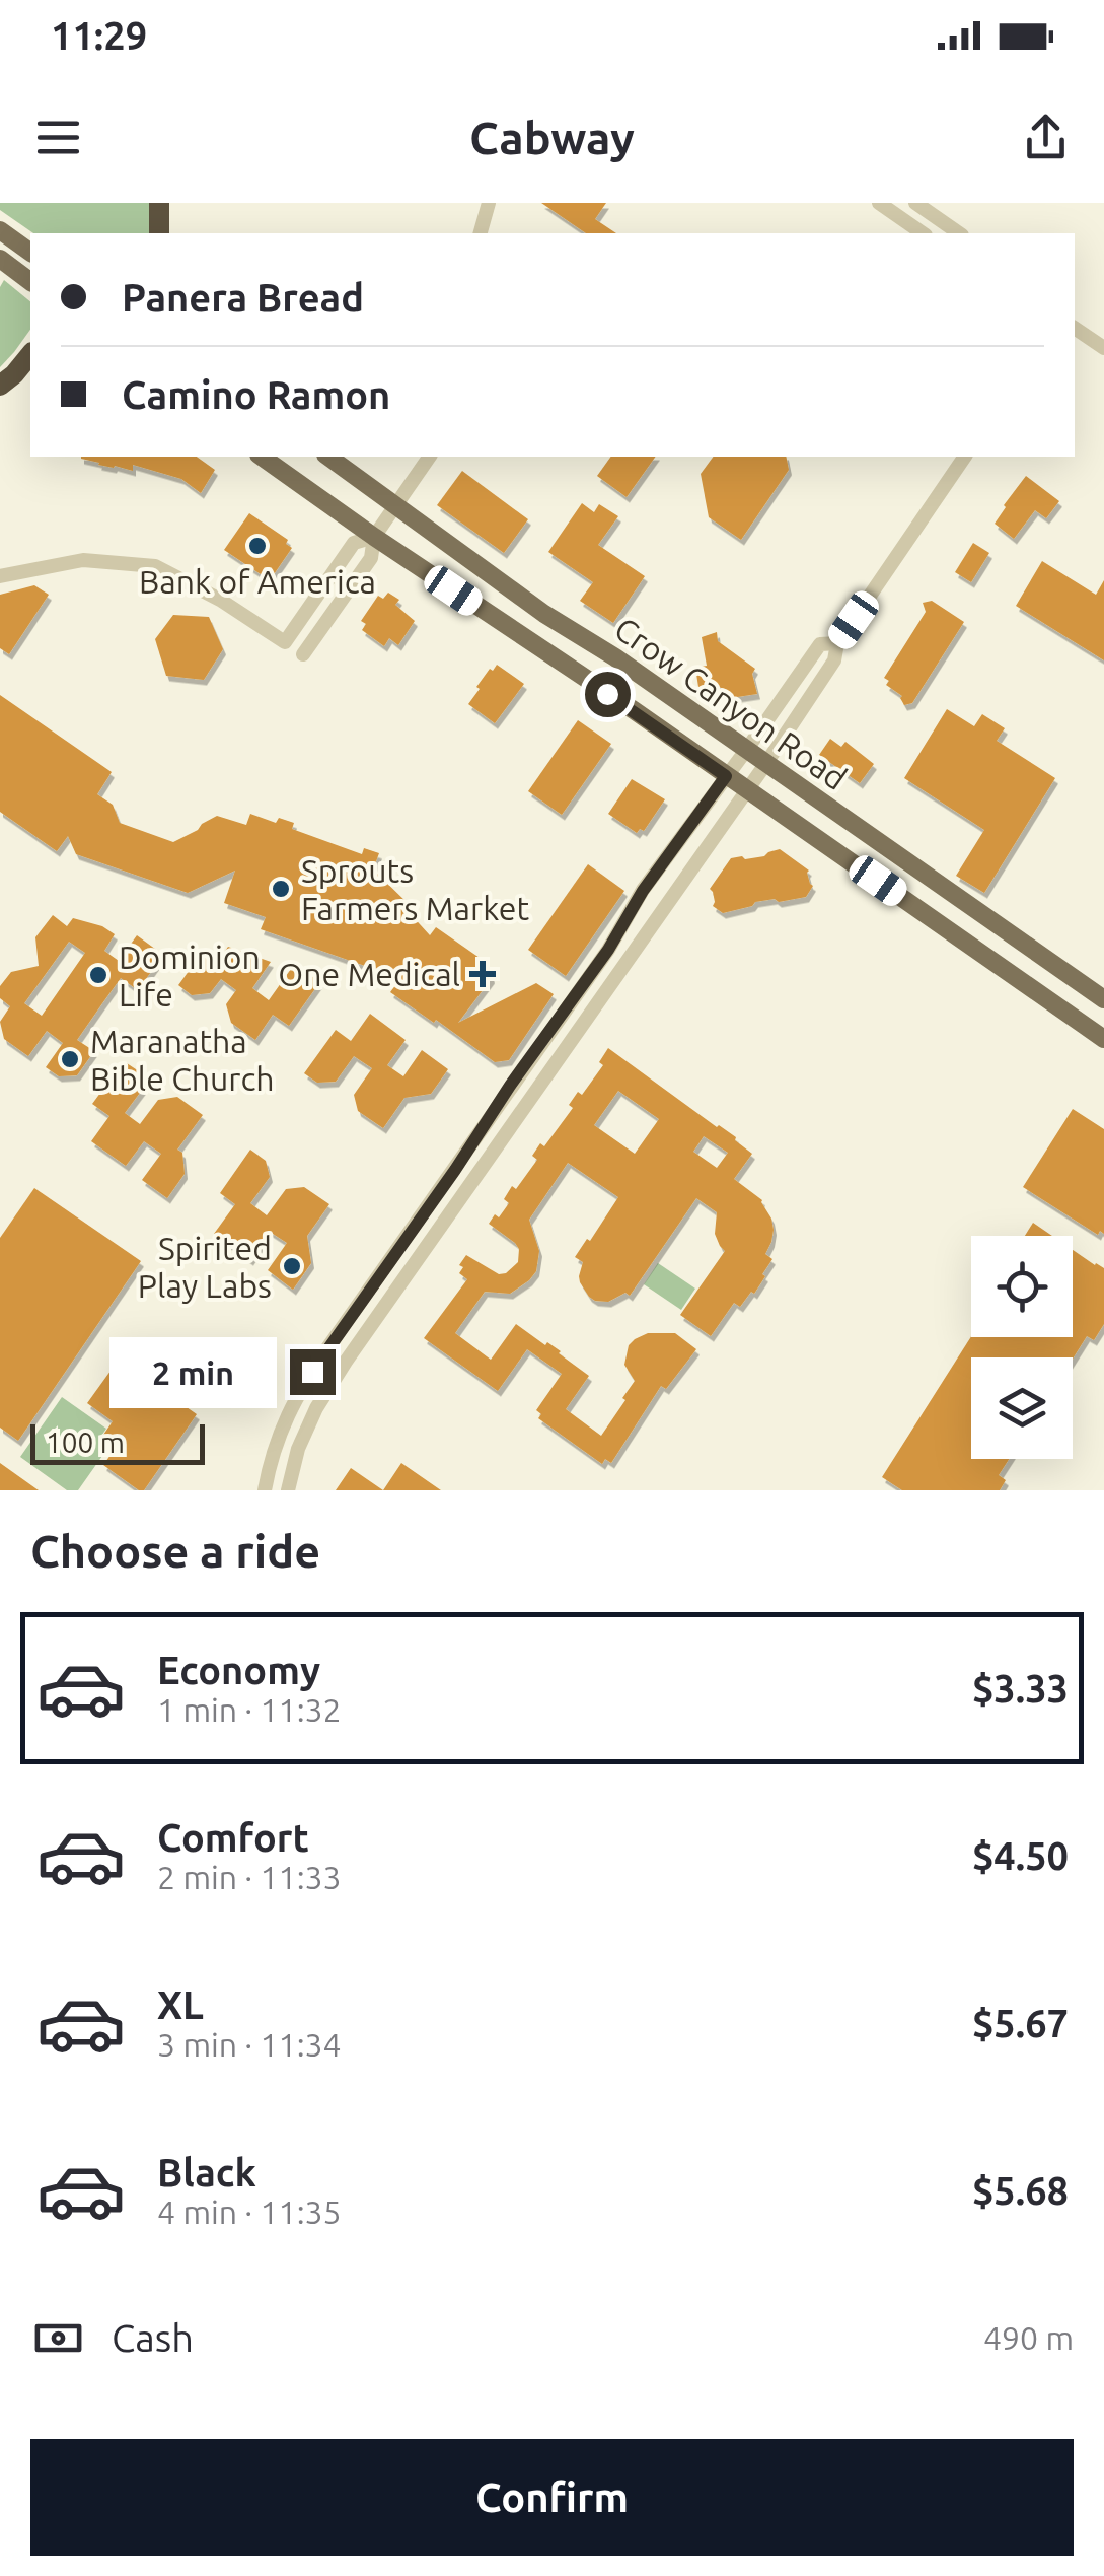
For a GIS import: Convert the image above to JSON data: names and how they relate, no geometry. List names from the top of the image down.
{
  "streets": {
    "main road": ["Crow Canyon Road"]
  },
  "places": {
    "other": [
      "Bank of America",
      "Sprouts Farmers Market",
      "Dominion Life",
      "Maranatha Bible Church",
      "Spirited Play Labs"
    ],
    "health": ["One Medical"]
  },
  "scale_bar": "100 m",
  "page": {
    "status": "11:29",
    "header": "Cabway",
    "banner": ["Panera Bread", "Camino Ramon"],
    "bubble": "2 min",
    "scale": "100 m",
    "heading": "Choose a ride",
    "list": [
      {
        "name": "Economy",
        "note": "1 min · 11:32",
        "value": "$3.33"
      },
      {
        "name": "Comfort",
        "note": "2 min · 11:33",
        "value": "$4.50"
      },
      {
        "name": "XL",
        "note": "3 min · 11:34",
        "value": "$5.67"
      },
      {
        "name": "Black",
        "note": "4 min · 11:35",
        "value": "$5.68"
      }
    ],
    "pay": ["Cash", "490 m"],
    "buttons": "Confirm"
  }
}
